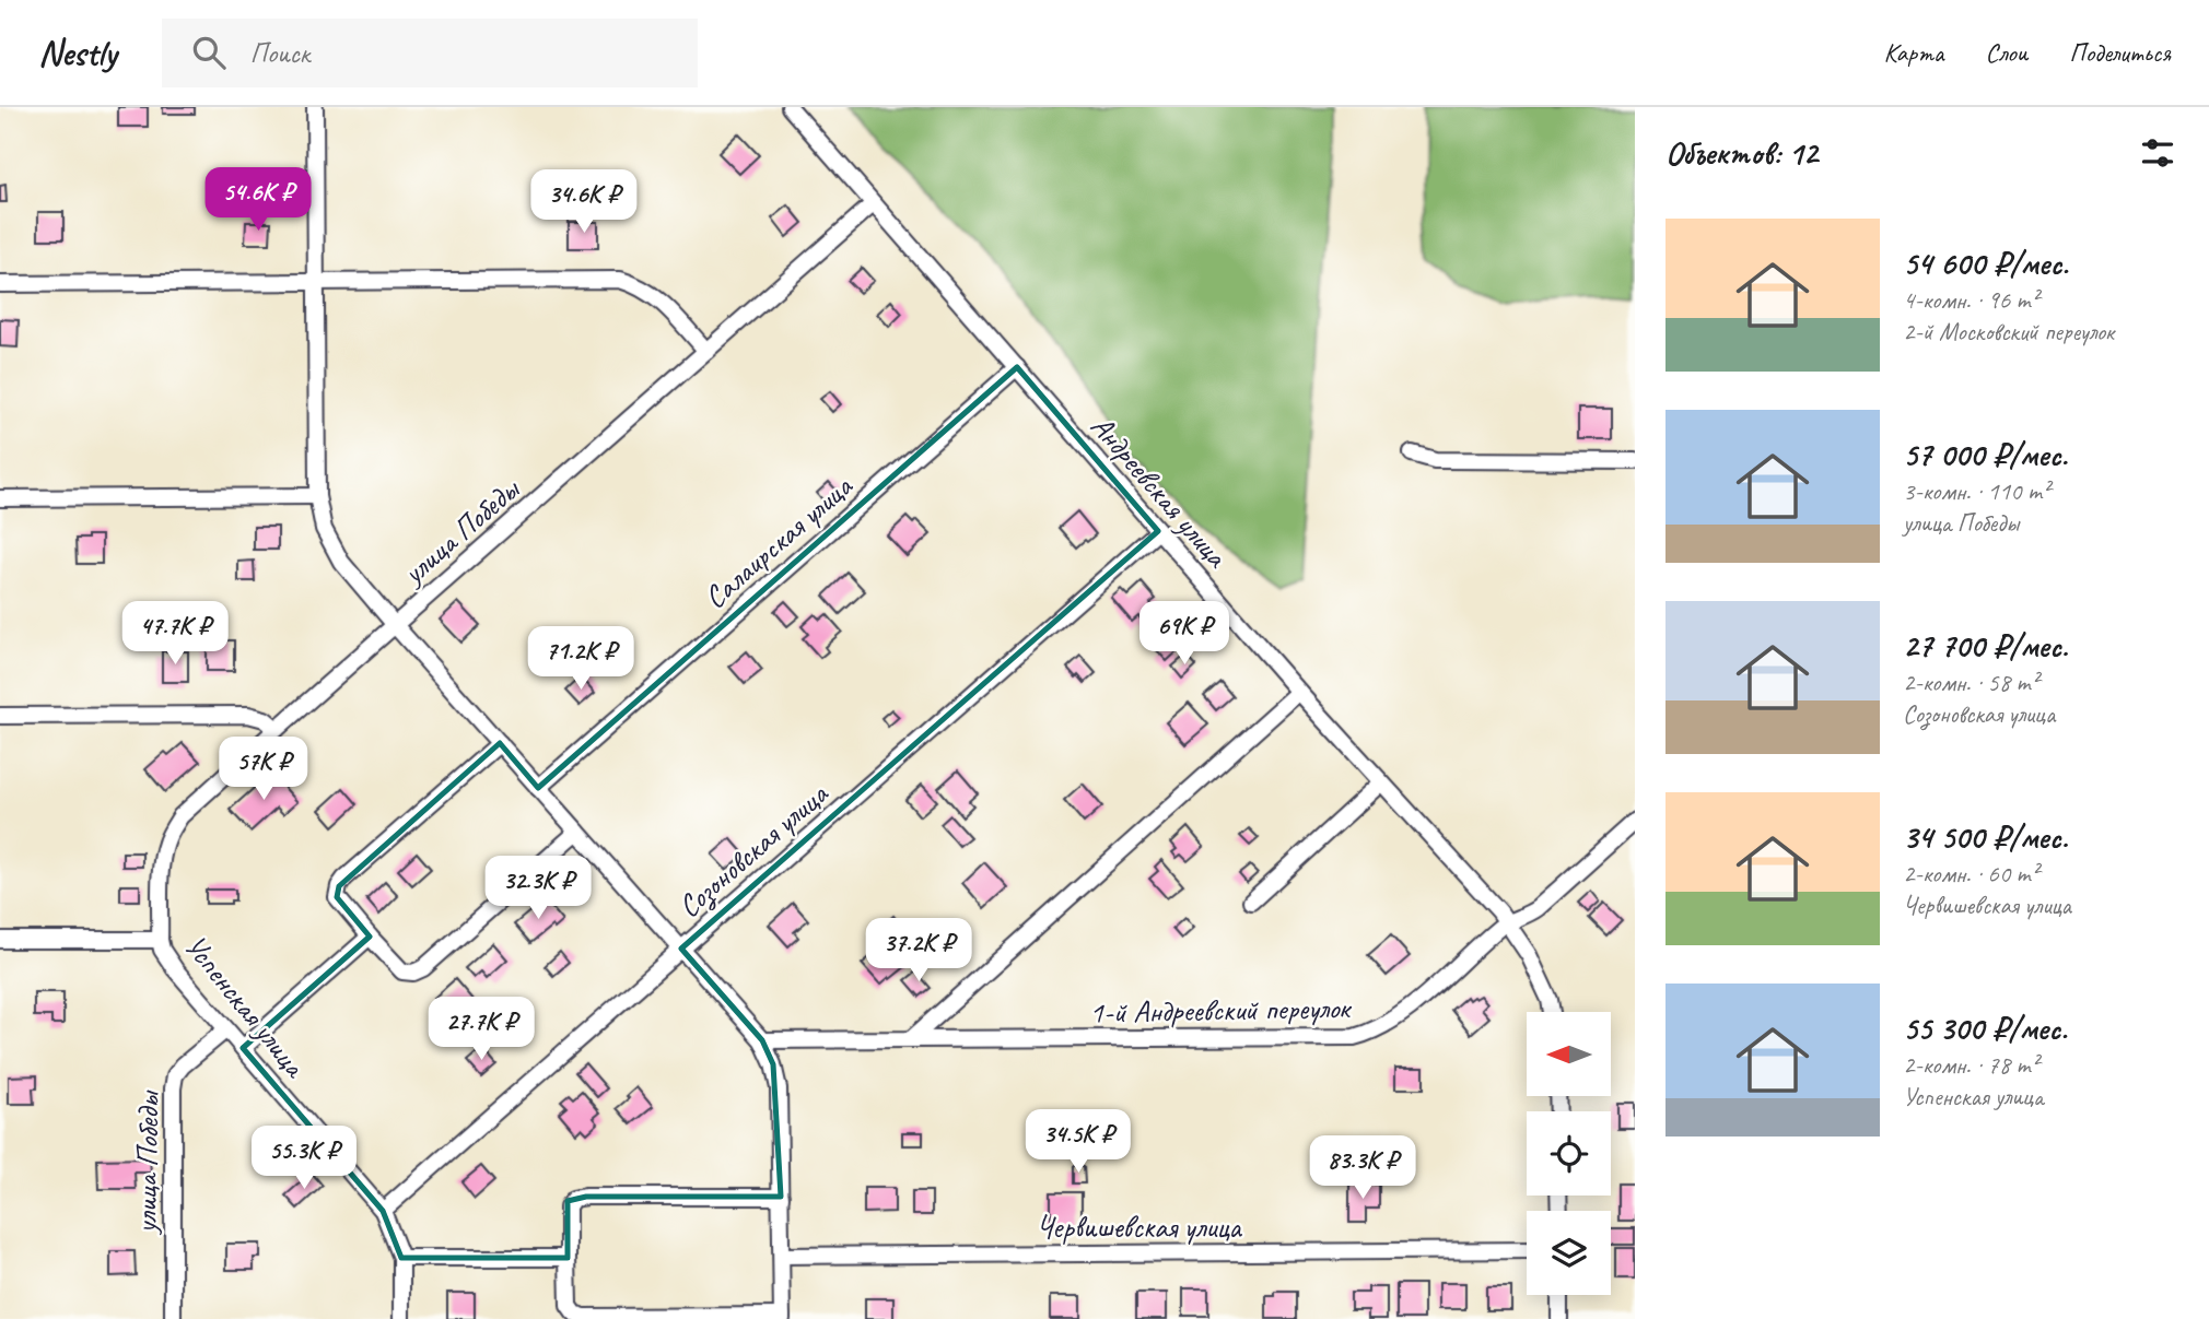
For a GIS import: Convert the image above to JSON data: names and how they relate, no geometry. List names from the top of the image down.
{
  "streets": {
    "street": [
      "Андреевская улица",
      "улица Победы",
      "Салаирская улица",
      "Созоновская улица",
      "Успенская улица",
      "1-й Андреевский переулок",
      "Червишевская улица"
    ]
  },
  "crossings": [
    ["Андреевская улица", "улица Победы"],
    ["Андреевская улица", "Салаирская улица"],
    ["Андреевская улица", "Созоновская улица"],
    ["Андреевская улица", "1-й Андреевский переулок"],
    ["улица Победы", "Успенская улица"],
    ["Созоновская улица", "Успенская улица"]
  ],
  "north": "left",
  "page": {
    "header": "Nestly",
    "search": "Поиск",
    "nav": ["Карта", "Слои", "Поделиться"],
    "heading": "Объектов: 12",
    "price": [
      "54.6K ₽",
      "34.6K ₽",
      "47.7K ₽",
      "69K ₽",
      "71.2K ₽",
      "57K ₽",
      "32.3K ₽",
      "37.2K ₽",
      "27.7K ₽",
      "34.5K ₽",
      "55.3K ₽",
      "83.3K ₽"
    ],
    "list": [
      {
        "name": "54 600 ₽/мес.",
        "note": "4-комн. · 96 m² · 2-й Московский переулок"
      },
      {
        "name": "57 000 ₽/мес.",
        "note": "3-комн. · 110 m² · улица Победы"
      },
      {
        "name": "27 700 ₽/мес.",
        "note": "2-комн. · 58 m² · Созоновская улица"
      },
      {
        "name": "34 500 ₽/мес.",
        "note": "2-комн. · 60 m² · Червишевская улица"
      },
      {
        "name": "55 300 ₽/мес.",
        "note": "2-комн. · 78 m² · Успенская улица"
      }
    ]
  }
}
